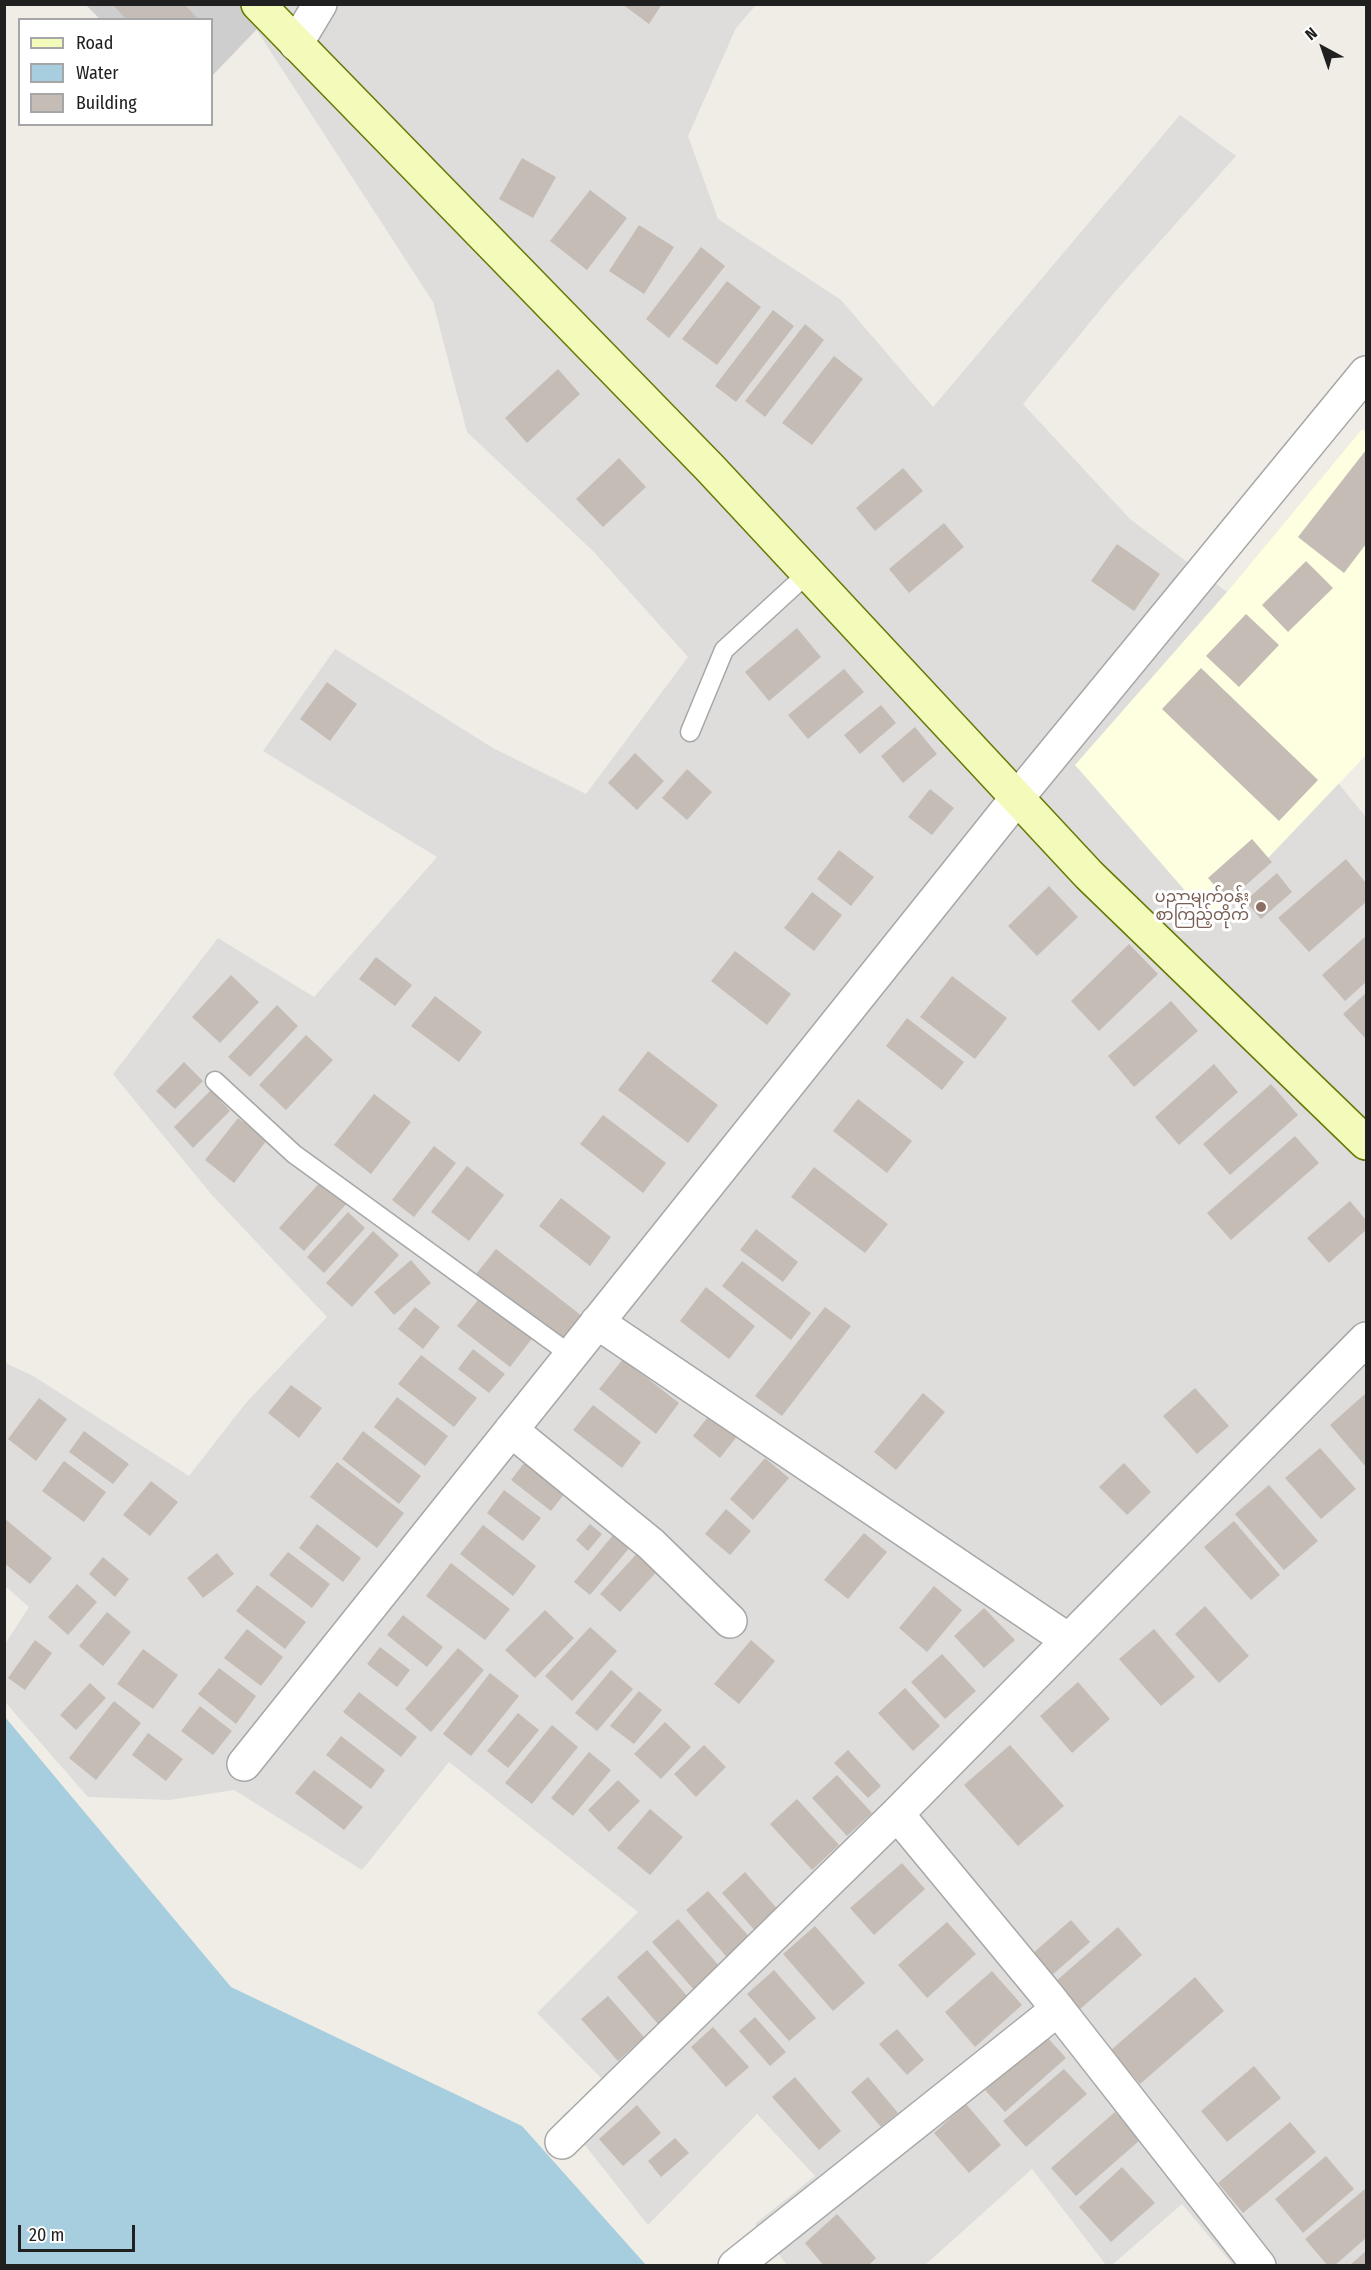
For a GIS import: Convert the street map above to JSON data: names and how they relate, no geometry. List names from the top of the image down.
{
  "places": ["ပညာမျက်ဝန်း စာကြည့်တိုက်"],
  "legend": ["Road", "Water", "Building"],
  "scale_bar": "20 m",
  "north": "top left"
}
